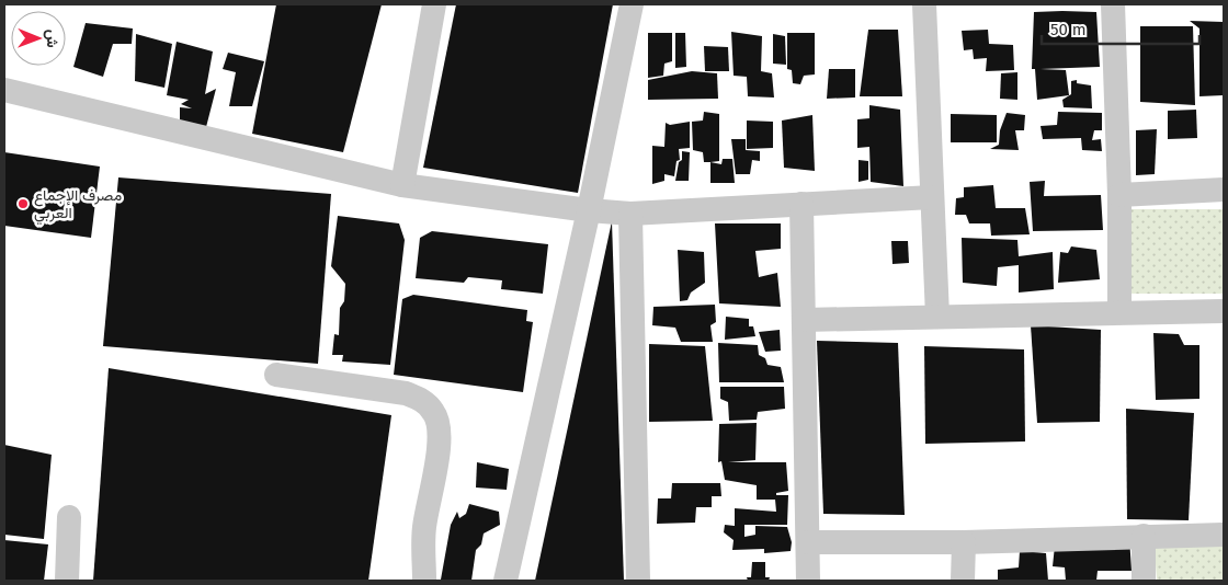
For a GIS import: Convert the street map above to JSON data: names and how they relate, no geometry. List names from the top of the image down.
{
  "places": ["مصرف الإجماع العربي"],
  "scale_bar": "50 m",
  "north": "right"
}
